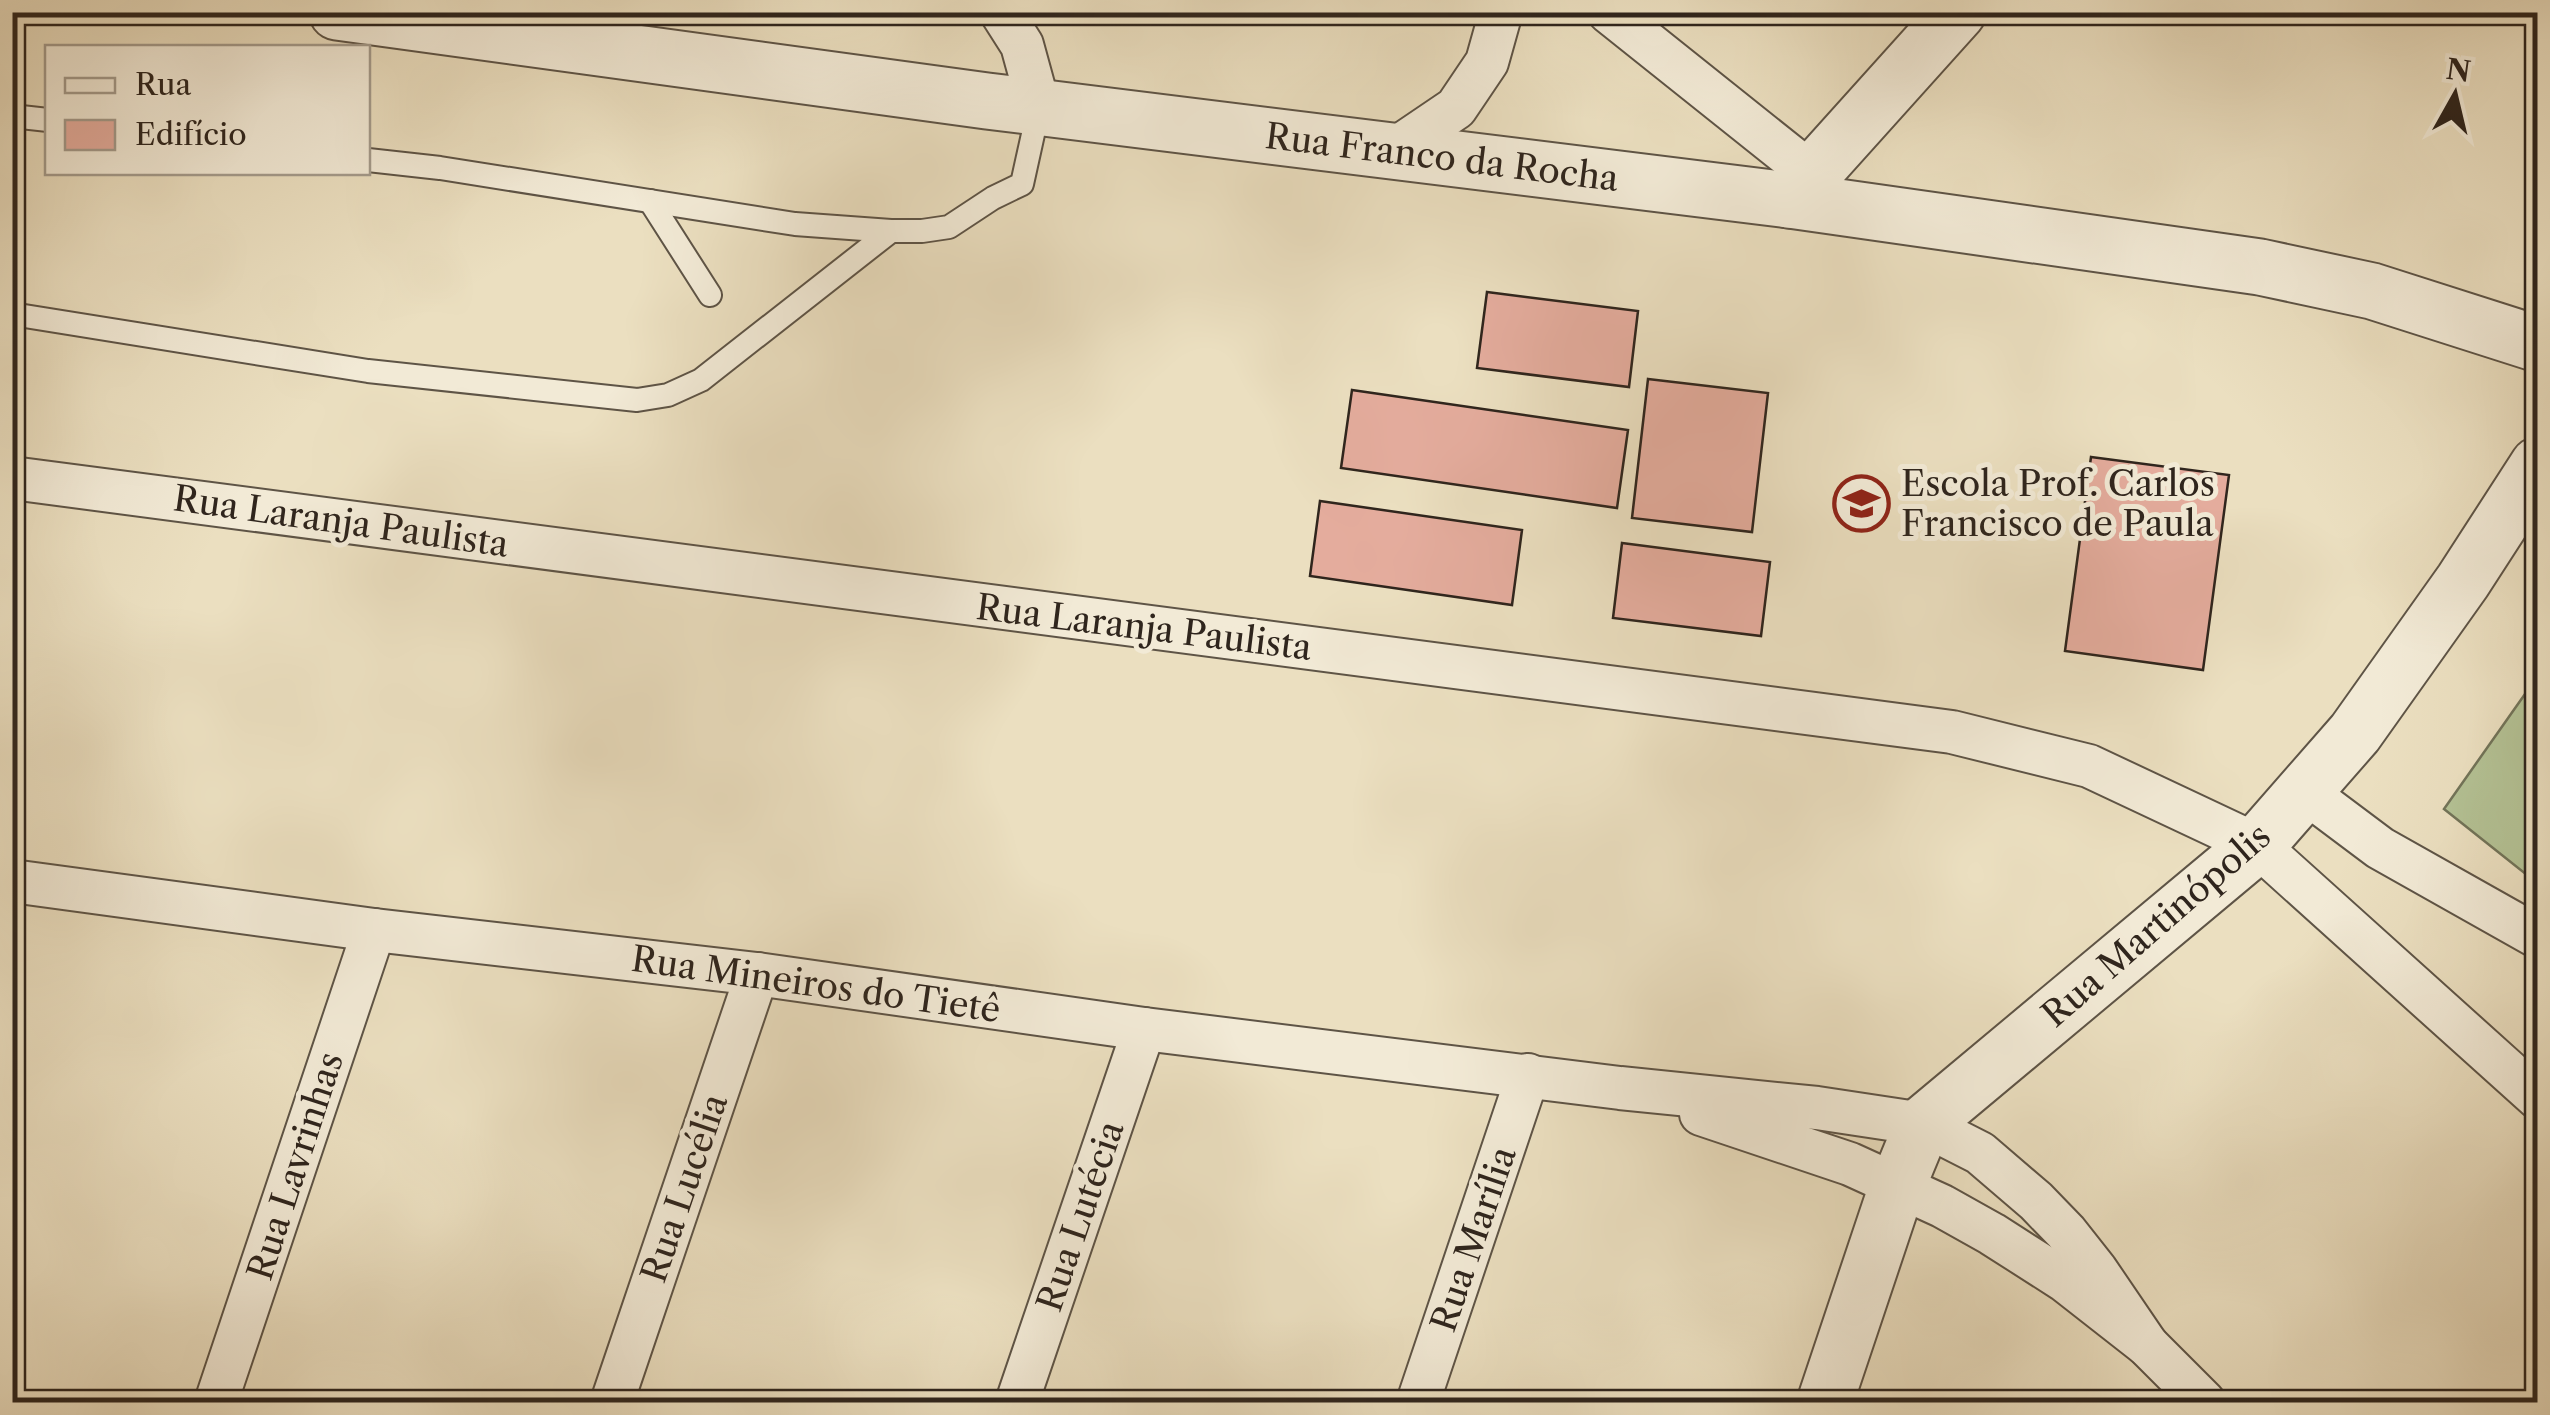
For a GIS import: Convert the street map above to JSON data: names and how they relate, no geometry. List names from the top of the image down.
{
  "streets": {
    "street": [
      "Rua Franco da Rocha",
      "Rua Laranja Paulista",
      "Rua Martinópolis",
      "Rua Mineiros do Tietê",
      "Rua Lavrinhas",
      "Rua Lucélia",
      "Rua Lutécia",
      "Rua Marília"
    ]
  },
  "crossings": [
    ["Rua Laranja Paulista", "Rua Martinópolis"],
    ["Rua Martinópolis", "Rua Mineiros do Tietê"],
    ["Rua Mineiros do Tietê", "Rua Lavrinhas"],
    ["Rua Mineiros do Tietê", "Rua Lucélia"],
    ["Rua Mineiros do Tietê", "Rua Lutécia"],
    ["Rua Mineiros do Tietê", "Rua Marília"]
  ],
  "places": {
    "school or university": ["Escola Prof. Carlos Francisco de Paula"]
  },
  "legend": ["Rua", "Edifício"],
  "north": "top"
}
